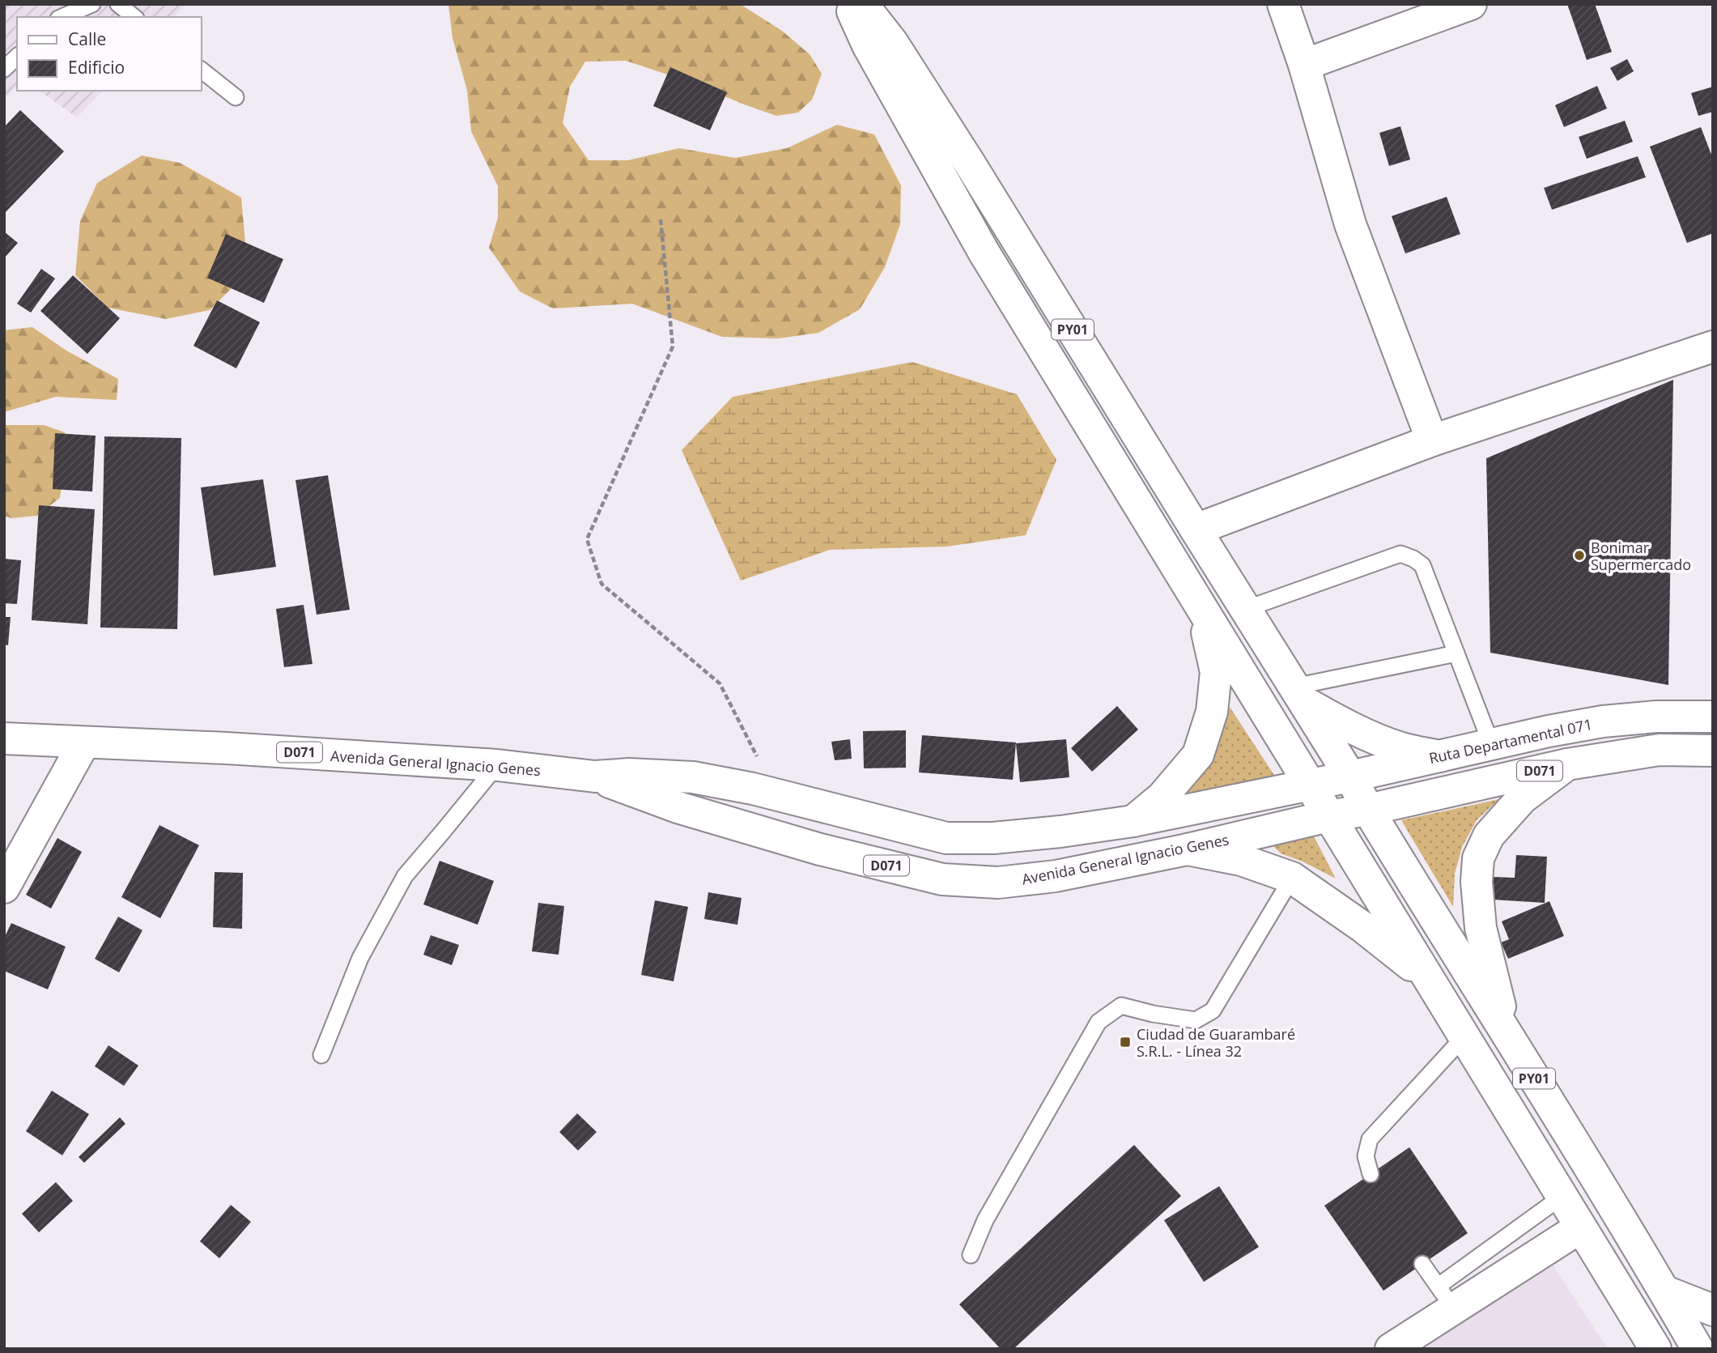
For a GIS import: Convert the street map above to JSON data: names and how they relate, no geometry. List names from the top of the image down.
{
  "streets": {
    "main road": [
      "PY01",
      "Ruta Departamental 071",
      "D071",
      "Avenida General Ignacio Genes"
    ]
  },
  "crossings": [
    ["PY01", "Ruta Departamental 071"],
    ["PY01", "D071"],
    ["PY01", "Avenida General Ignacio Genes"],
    ["Ruta Departamental 071", "Avenida General Ignacio Genes"],
    ["D071", "Avenida General Ignacio Genes"]
  ],
  "places": {
    "other": ["Bonimar Supermercado"],
    "transit": ["Ciudad de Guarambaré S.R.L. - Línea 32"]
  },
  "legend": ["Calle", "Edificio"]
}
